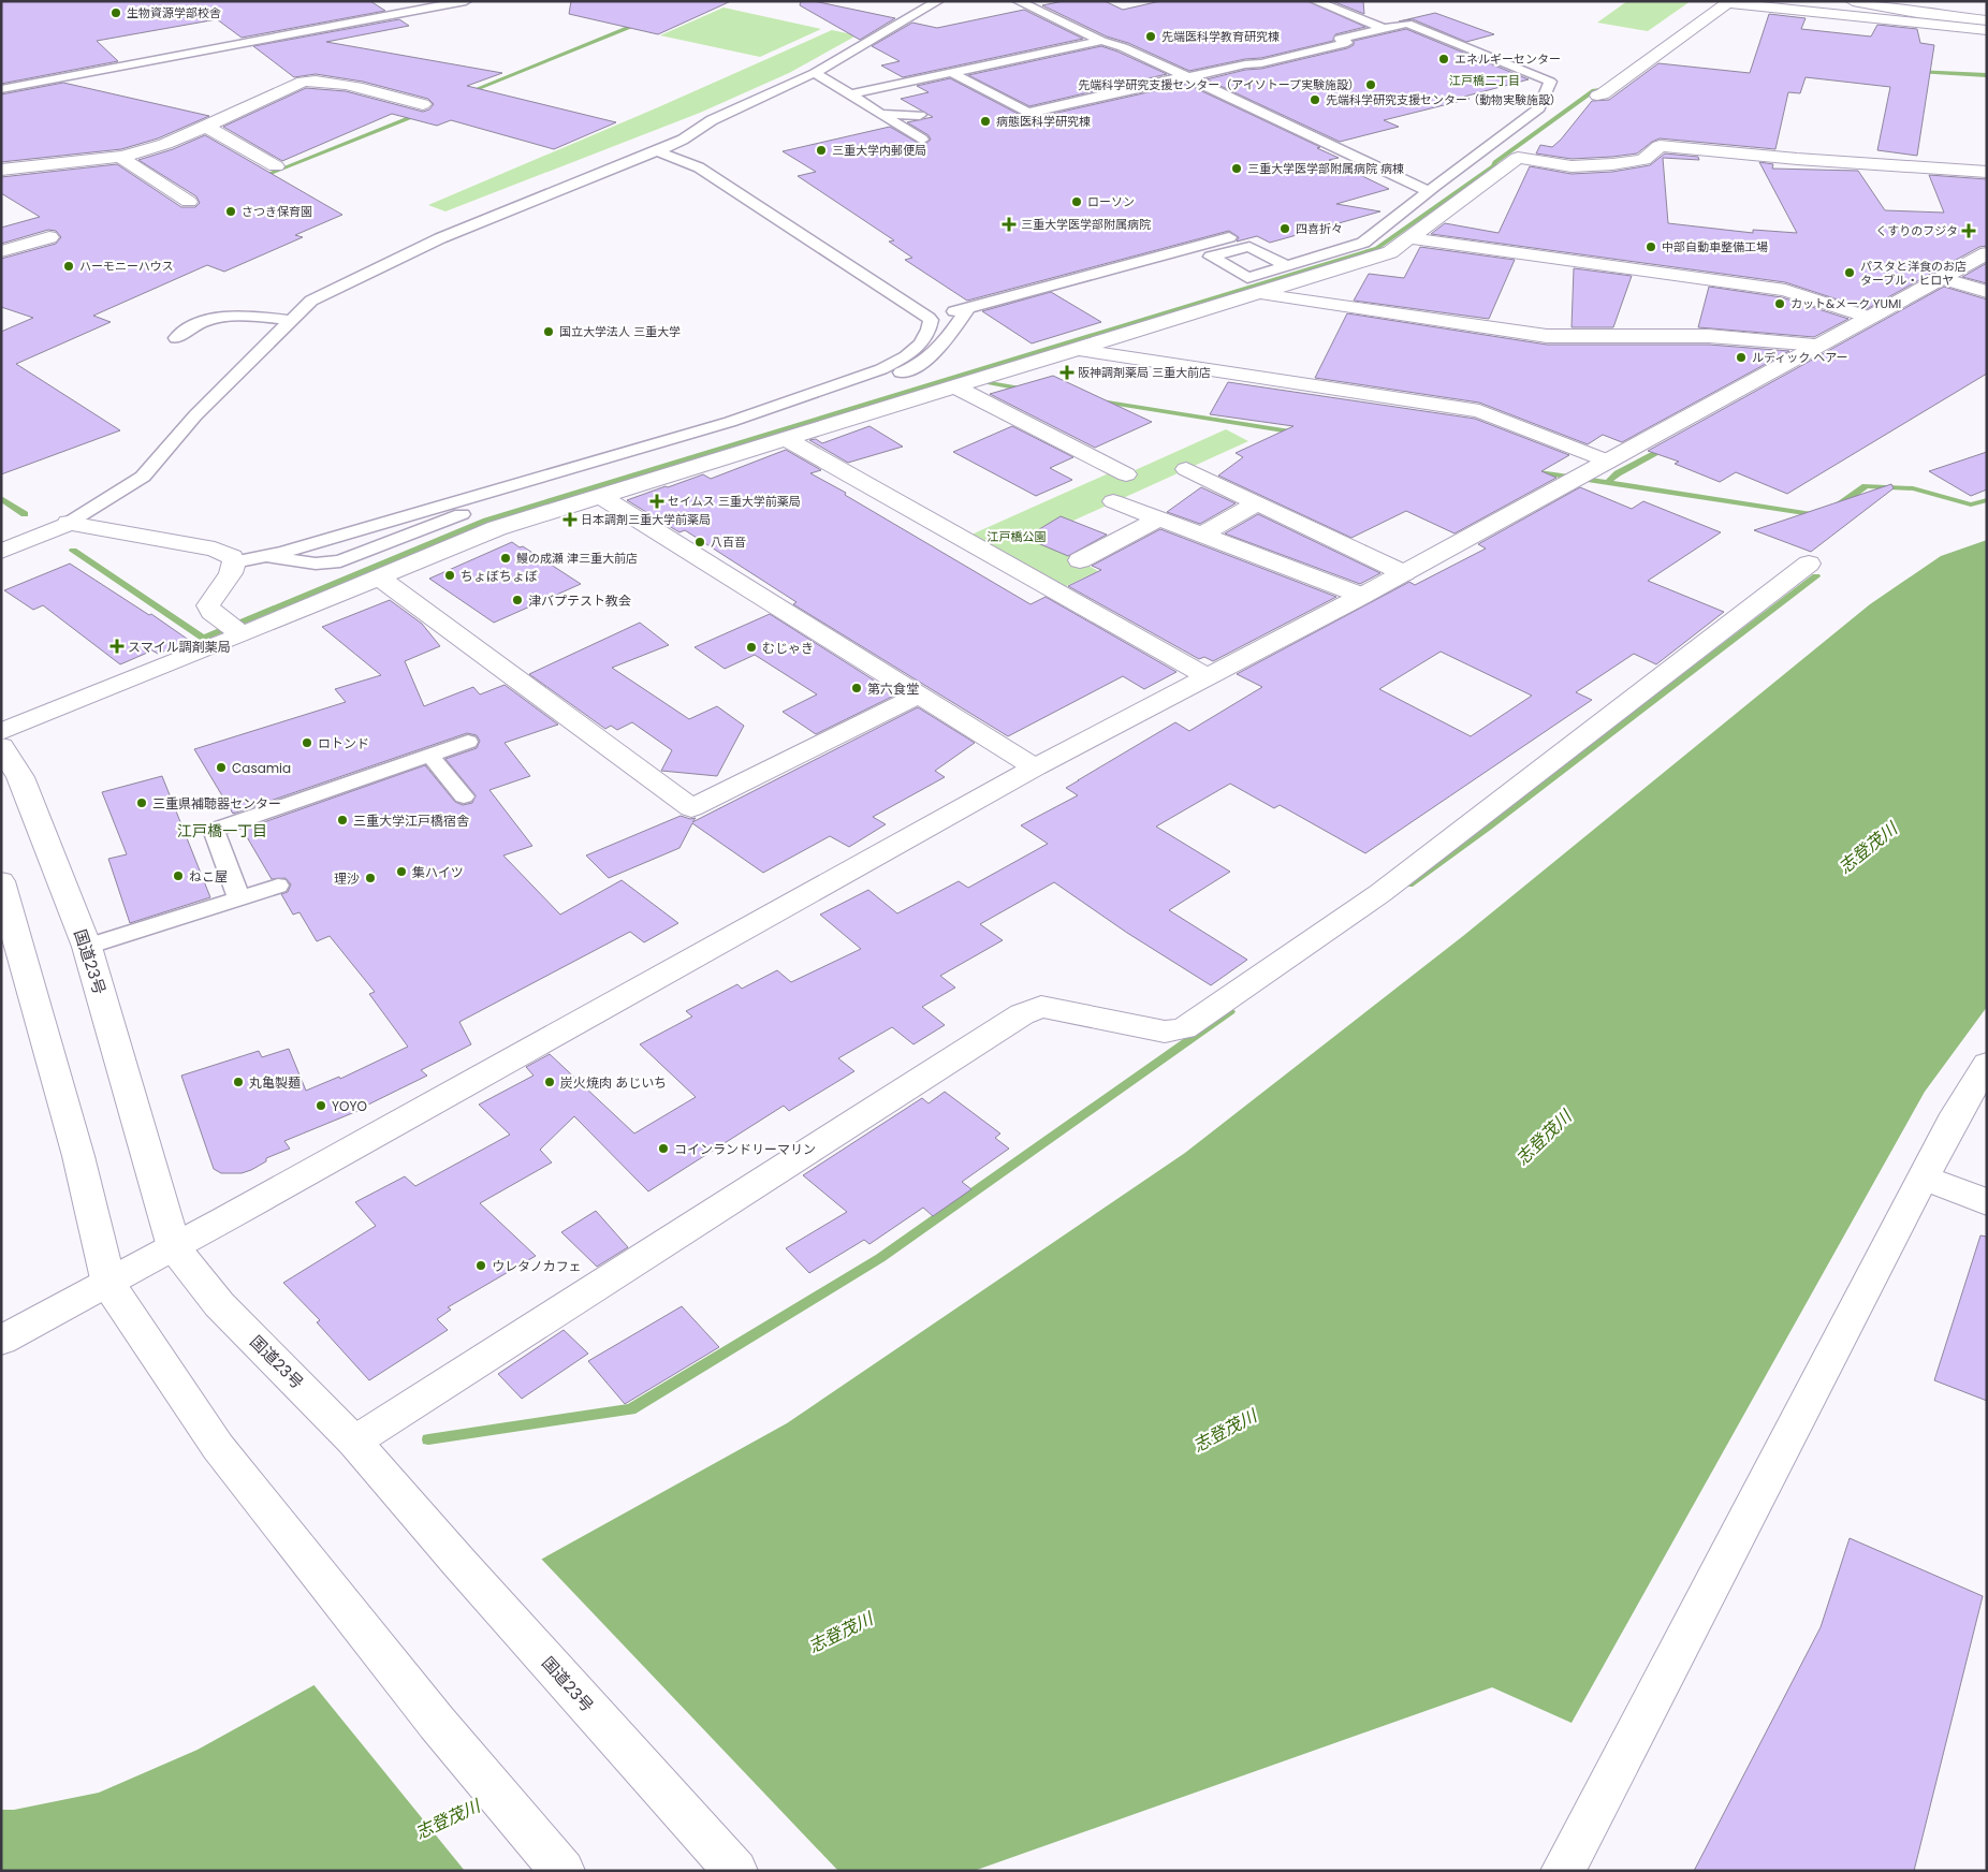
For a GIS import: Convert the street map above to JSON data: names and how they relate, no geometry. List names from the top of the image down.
{
  "streets": {
    "main road": ["国道23号"]
  },
  "districts": ["江戸橋二丁目", "江戸橋一丁目"],
  "water": ["志登茂川"],
  "parks": ["江戸橋公園"],
  "places": {
    "other": [
      "生物資源学部校舎",
      "先端医科学教育研究棟",
      "エネルギーセンター",
      "先端科学研究支援センター（アイソトープ実験施設）",
      "先端科学研究支援センター（動物実験施設）",
      "病態医科学研究棟",
      "三重大学内郵便局",
      "三重大学医学部附属病院 病棟",
      "ローソン",
      "さつき保育園",
      "四喜折々",
      "中部自動車整備工場",
      "ハーモニーハウス",
      "パスタと洋食のお店 ターブル・ヒロヤ",
      "カット&メーク YUMI",
      "国立大学法人 三重大学",
      "ルディック ヘアー",
      "八百音",
      "鰻の成瀬 津三重大前店",
      "ちょぼちょぼ",
      "津バプテスト教会",
      "むじゃき",
      "第六食堂",
      "ロトンド",
      "Casamia",
      "三重県補聴器センター",
      "三重大学江戸橋宿舎",
      "集ハイツ",
      "ねこ屋",
      "理沙",
      "丸亀製麺",
      "炭火焼肉 あじいち",
      "YOYO",
      "コインランドリーマリン",
      "ウレタノカフェ"
    ],
    "health": [
      "三重大学医学部附属病院",
      "くすりのフジタ",
      "阪神調剤薬局 三重大前店",
      "セイムス 三重大学前薬局",
      "日本調剤三重大学前薬局",
      "スマイル調剤薬局"
    ]
  }
}
